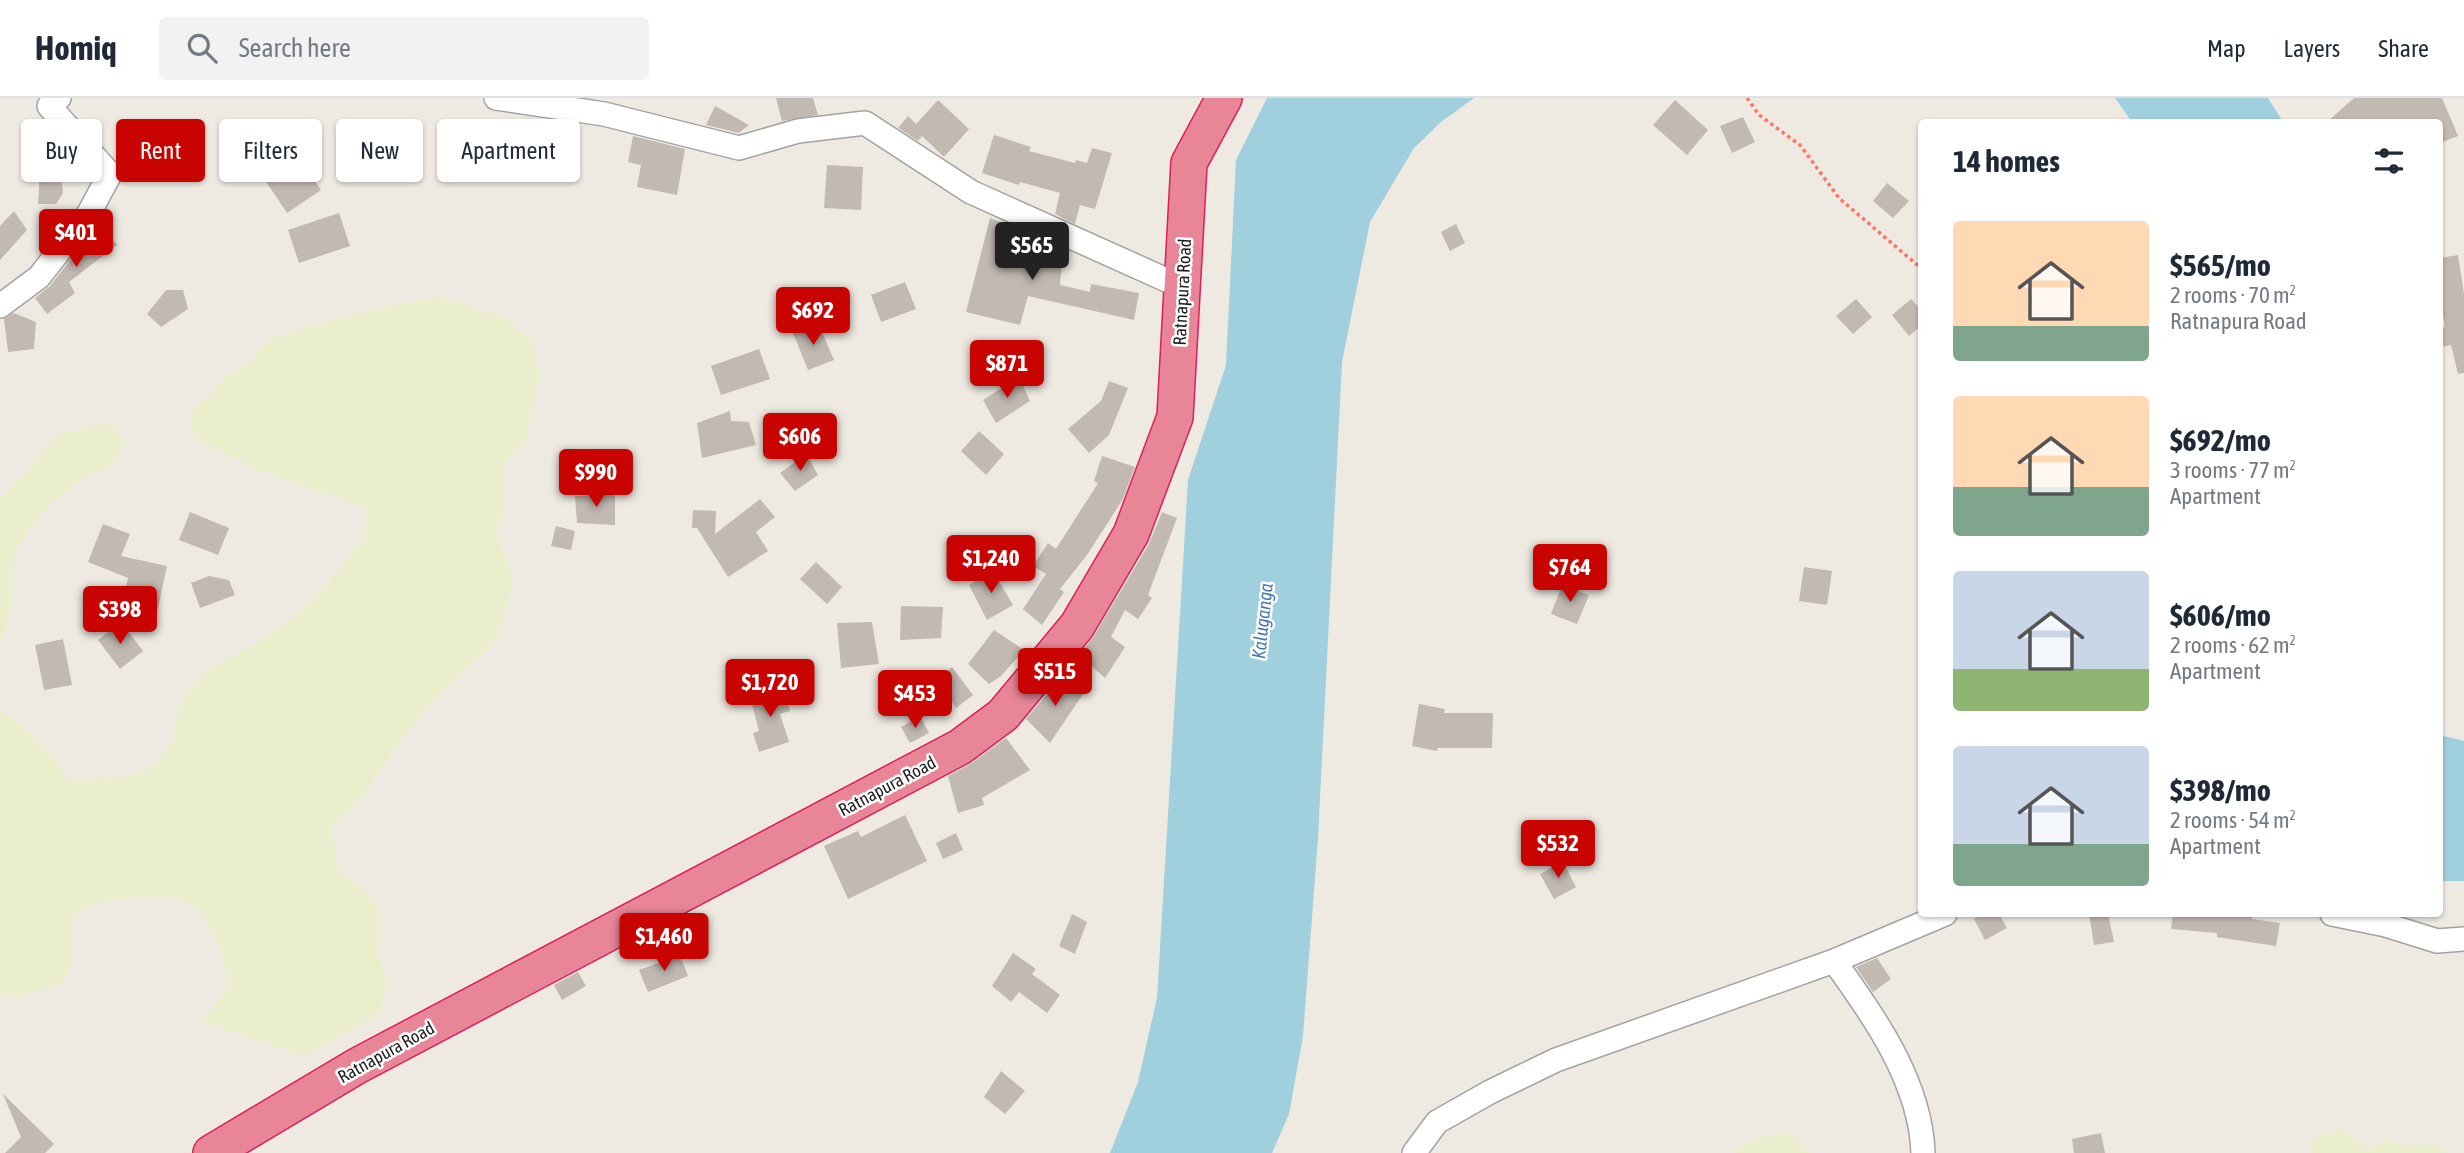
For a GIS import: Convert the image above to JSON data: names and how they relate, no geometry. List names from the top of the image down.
{
  "streets": {
    "highway": ["Ratnapura Road"]
  },
  "water": ["Kaluganga"],
  "page": {
    "header": "Homiq",
    "search": "Search here",
    "nav": ["Map", "Layers", "Share"],
    "chip": [
      "Buy",
      "Rent",
      "Filters",
      "New",
      "Apartment"
    ],
    "heading": "14 homes",
    "list": [
      {
        "name": "$565/mo",
        "note": "2 rooms · 70 m² · Ratnapura Road"
      },
      {
        "name": "$692/mo",
        "note": "3 rooms · 77 m² · Apartment"
      },
      {
        "name": "$606/mo",
        "note": "2 rooms · 62 m² · Apartment"
      },
      {
        "name": "$398/mo",
        "note": "2 rooms · 54 m² · Apartment"
      }
    ],
    "price": [
      "$401",
      "$565",
      "$692",
      "$871",
      "$606",
      "$990",
      "$1,240",
      "$764",
      "$398",
      "$515",
      "$1,720",
      "$453",
      "$532",
      "$1,460"
    ]
  }
}
